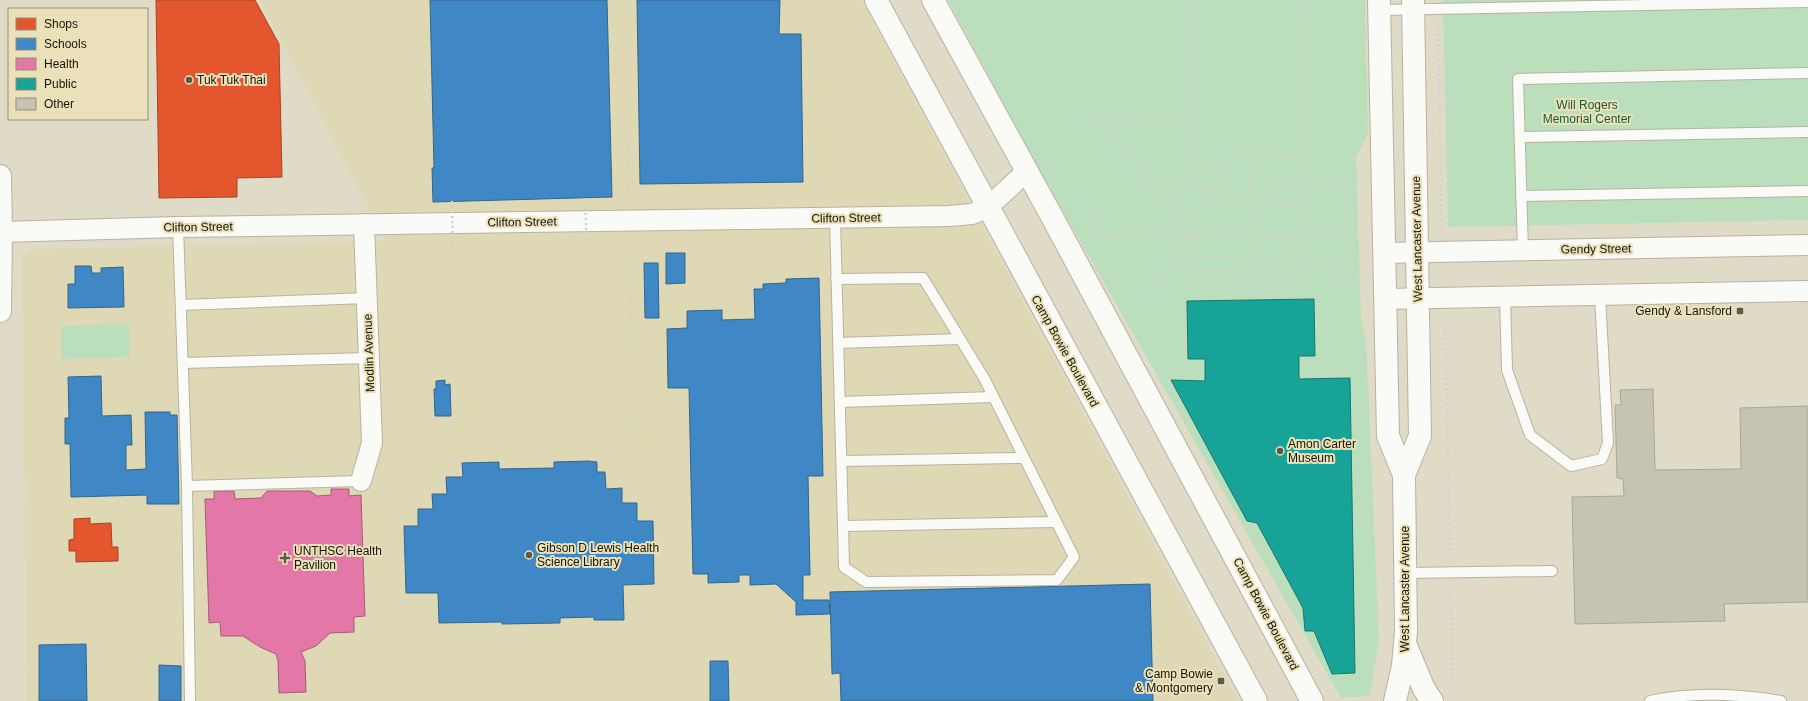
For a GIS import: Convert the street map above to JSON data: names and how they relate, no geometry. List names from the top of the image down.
{
  "streets": {
    "main road": ["West Lancaster Avenue", "Camp Bowie Boulevard"],
    "street": ["Clifton Street", "Gendy Street", "Modlin Avenue"]
  },
  "crossings": [
    ["Clifton Street", "Camp Bowie Boulevard"],
    ["Clifton Street", "Modlin Avenue"],
    ["West Lancaster Avenue", "Gendy Street"]
  ],
  "parks": ["Will Rogers Memorial Center"],
  "places": {
    "other": ["Tuk Tuk Thai", "Amon Carter Museum", "Gibson D Lewis Health Science Library"],
    "transit": ["Gendy & Lansford", "Camp Bowie & Montgomery"],
    "health": ["UNTHSC Health Pavilion"]
  },
  "legend": [
    "Shops",
    "Schools",
    "Health",
    "Public",
    "Other"
  ]
}
